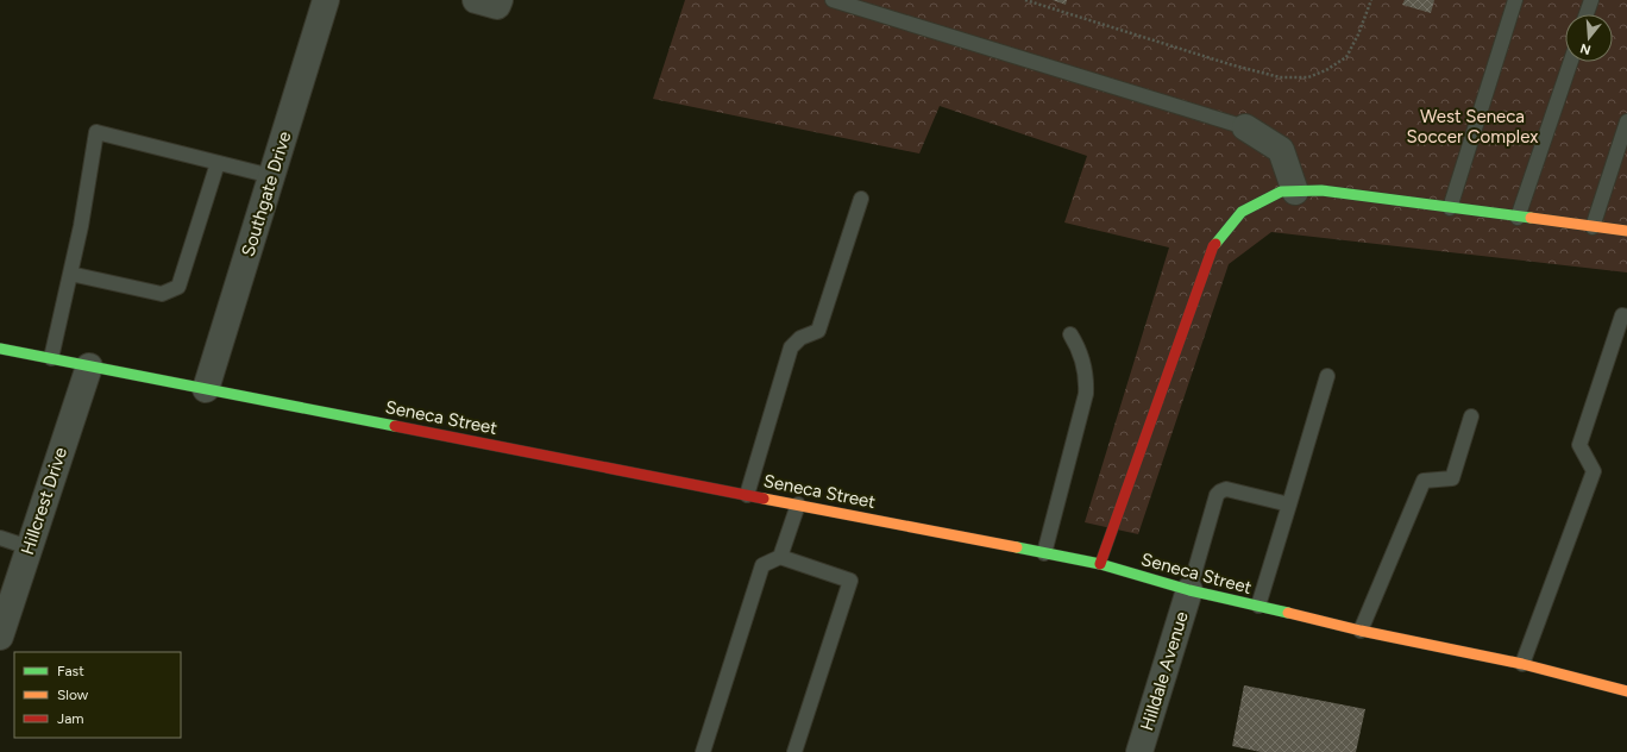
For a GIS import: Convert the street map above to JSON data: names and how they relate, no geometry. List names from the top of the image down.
{
  "streets": {
    "street": [
      "Southgate Drive",
      "Seneca Street",
      "Hillcrest Drive",
      "Hilldale Avenue"
    ]
  },
  "crossings": [
    ["Southgate Drive", "Seneca Street"],
    ["Seneca Street", "Hillcrest Drive"],
    ["Seneca Street", "Hilldale Avenue"]
  ],
  "parks": ["West Seneca Soccer Complex"],
  "legend": ["Fast", "Slow", "Jam"],
  "north": "bottom"
}
